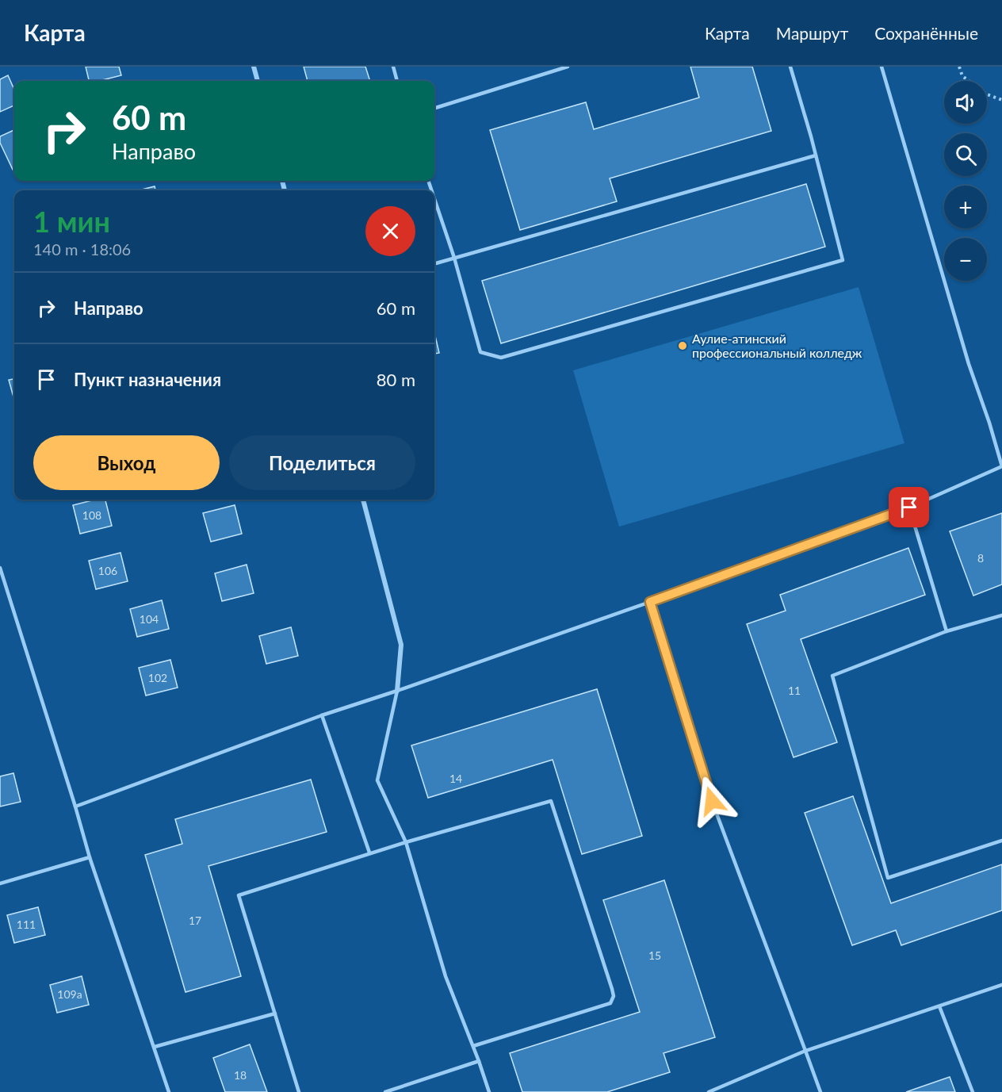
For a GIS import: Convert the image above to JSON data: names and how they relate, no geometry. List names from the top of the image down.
{
  "places": ["Аулие-атинский профессиональный колледж"],
  "house_numbers": [
    "108",
    "8",
    "106",
    "104",
    "102",
    "11",
    "14",
    "17",
    "111",
    "15",
    "109а",
    "18"
  ],
  "page": {
    "header": "Карта",
    "nav": ["Карта", "Маршрут", "Сохранённые"],
    "map_buttons": ["+", "−"],
    "turn": ["60 m", "Направо"],
    "heading": ["1 мин", "140 m · 18:06"],
    "list": [
      {
        "name": "Направо",
        "value": "60 m"
      },
      {
        "name": "Пункт назначения",
        "value": "80 m"
      }
    ],
    "buttons": ["Выход", "Поделиться"]
  }
}
